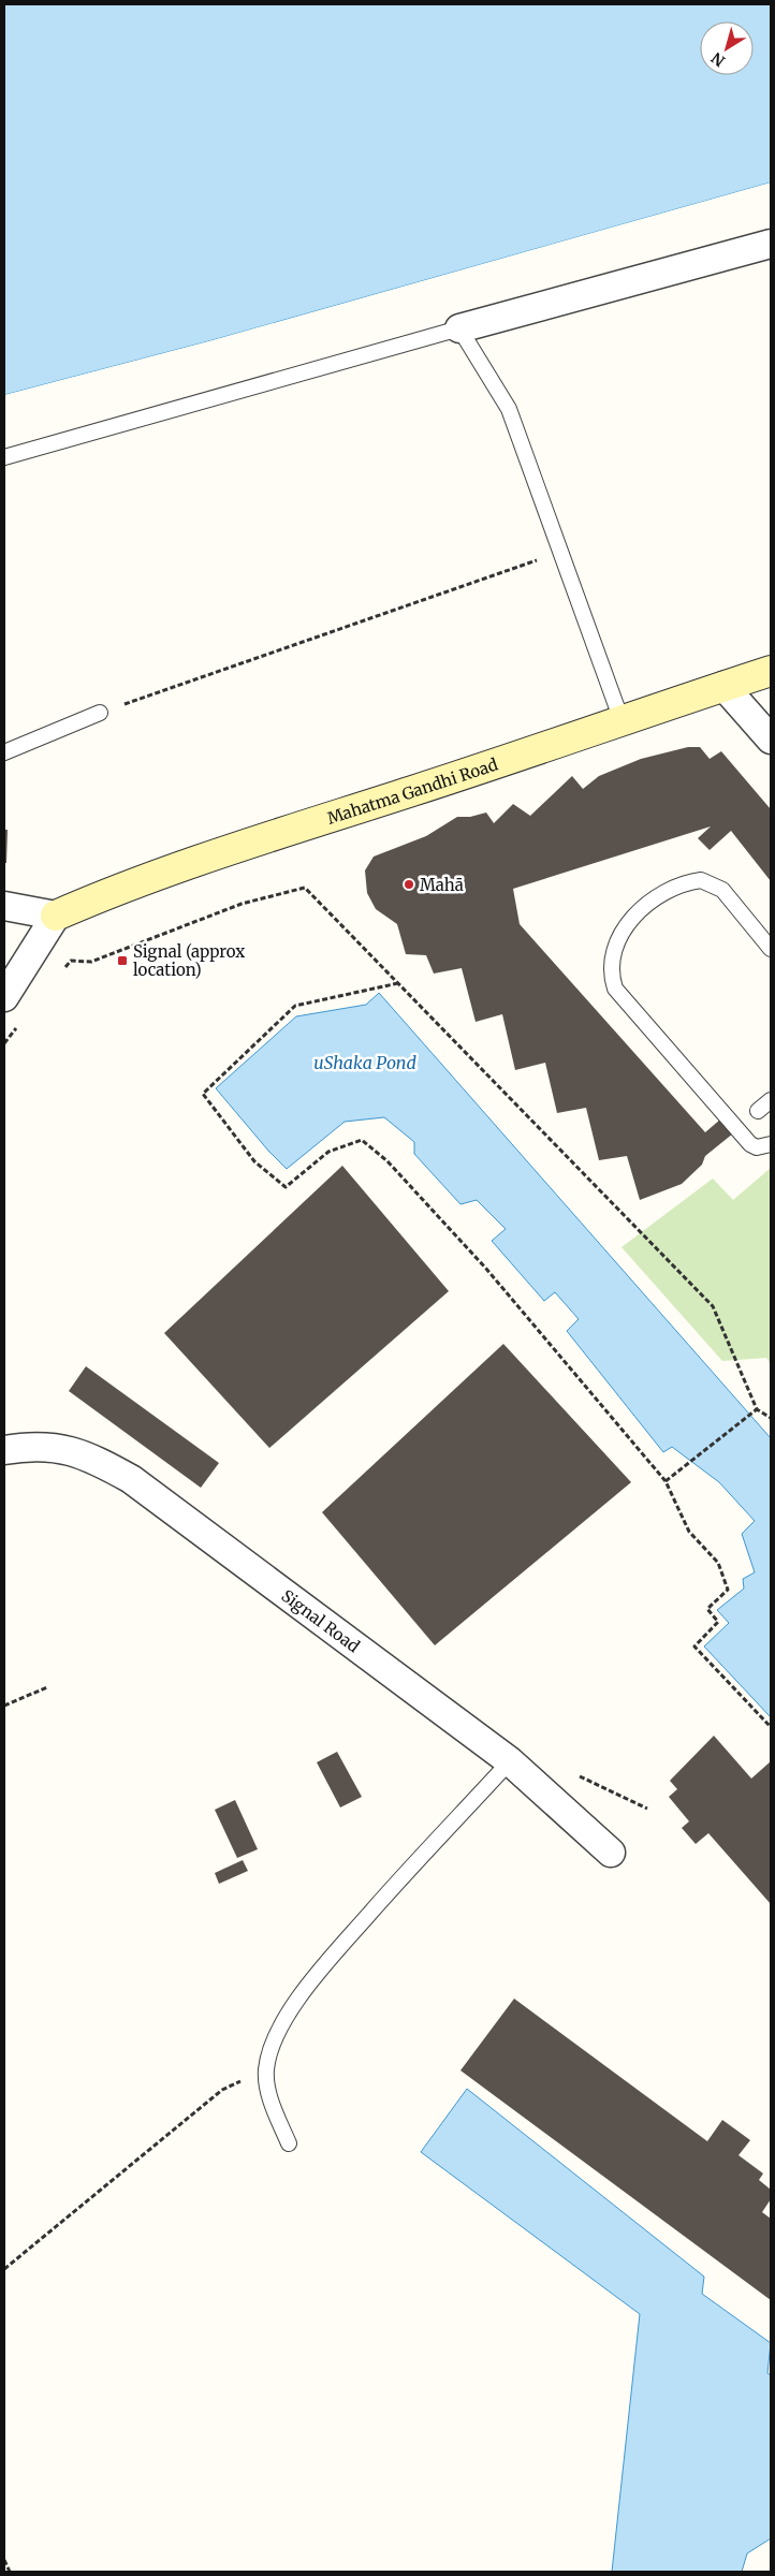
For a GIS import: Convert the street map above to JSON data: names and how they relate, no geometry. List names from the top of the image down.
{
  "streets": {
    "street": ["Mahatma Gandhi Road", "Signal Road"]
  },
  "water": ["uShaka Pond"],
  "places": {
    "other": ["Mahā"],
    "transit": ["Signal (approx location)"]
  },
  "north": "bottom left"
}
